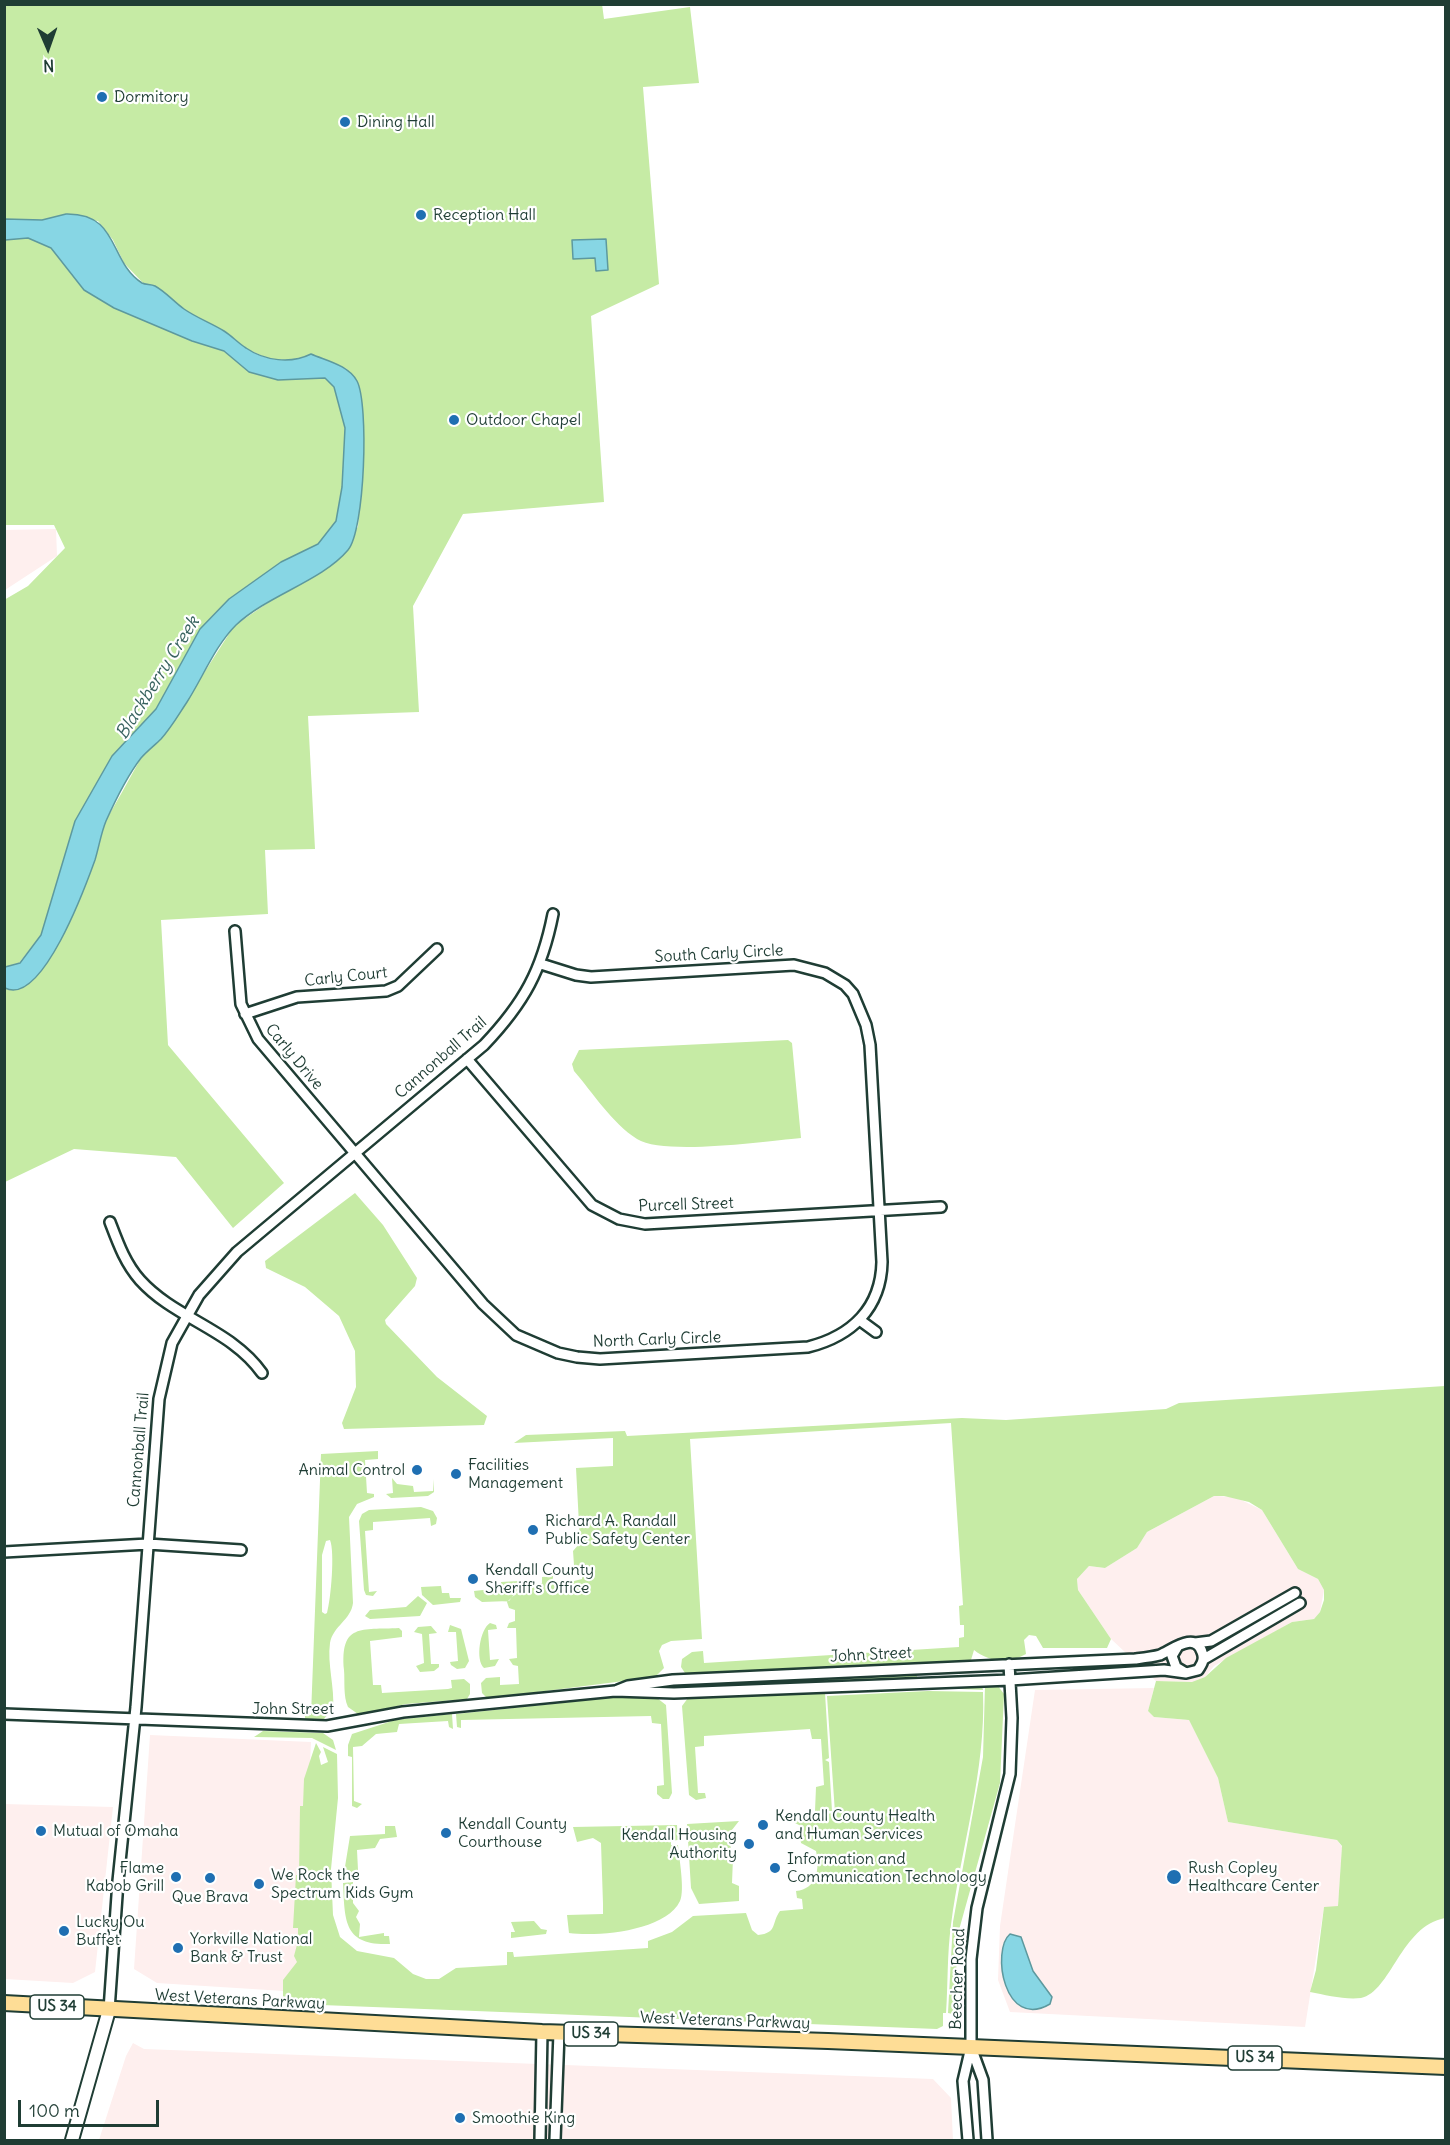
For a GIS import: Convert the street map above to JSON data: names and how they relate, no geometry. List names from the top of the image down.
{
  "streets": {
    "main road": ["Cannonball Trail", "West Veterans Parkway", "US 34"],
    "street": [
      "South Carly Circle",
      "Carly Court",
      "Carly Drive",
      "Purcell Street",
      "North Carly Circle",
      "John Street",
      "Beecher Road"
    ]
  },
  "crossings": [
    ["South Carly Circle", "Cannonball Trail"],
    ["South Carly Circle", "Purcell Street"],
    ["South Carly Circle", "North Carly Circle"],
    ["Carly Court", "Carly Drive"],
    ["Carly Drive", "Cannonball Trail"],
    ["Carly Drive", "North Carly Circle"],
    ["Cannonball Trail", "Purcell Street"],
    ["Cannonball Trail", "North Carly Circle"],
    ["Cannonball Trail", "John Street"],
    ["Cannonball Trail", "West Veterans Parkway"],
    ["Purcell Street", "North Carly Circle"],
    ["John Street", "Beecher Road"],
    ["Beecher Road", "West Veterans Parkway"]
  ],
  "water": ["Blackberry Creek"],
  "places": [
    "Dormitory",
    "Dining Hall",
    "Reception Hall",
    "Outdoor Chapel",
    "Animal Control",
    "Facilities Management",
    "Richard A. Randall Public Safety Center",
    "Kendall County Sheriff's Office",
    "Kendall County Health and Human Services",
    "Mutual of Omaha",
    "Kendall County Courthouse",
    "Kendall Housing Authority",
    "Information and Communication Technology",
    "Flame Kabob Grill",
    "Rush Copley Healthcare Center",
    "Que Brava",
    "We Rock the Spectrum Kids Gym",
    "Lucky Ou Buffet",
    "Yorkville National Bank & Trust",
    "Smoothie King"
  ],
  "scale_bar": "100 m",
  "north": "bottom"
}
